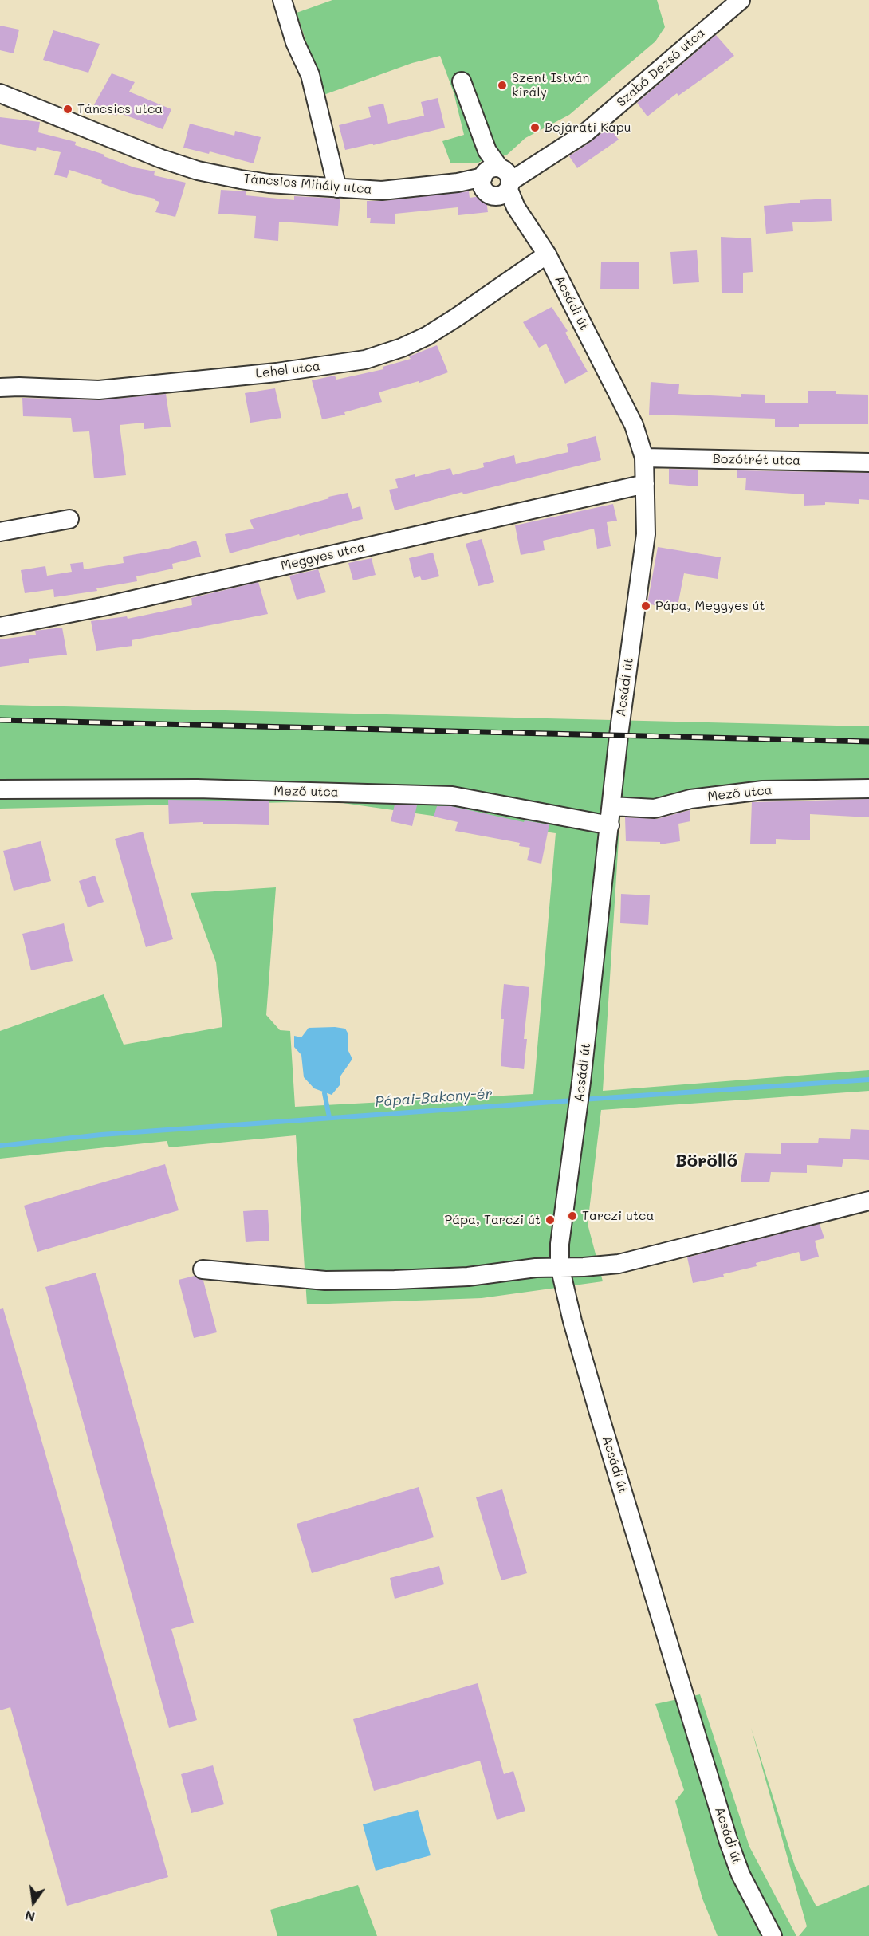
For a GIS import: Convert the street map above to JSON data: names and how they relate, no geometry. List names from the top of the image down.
{
  "streets": {
    "street": [
      "Szabó Dezső utca",
      "Táncsics Mihály utca",
      "Acsádi út",
      "Lehel utca",
      "Bozótrét utca",
      "Meggyes utca",
      "Mező utca"
    ]
  },
  "crossings": [
    ["Szabó Dezső utca", "Táncsics Mihály utca"],
    ["Szabó Dezső utca", "Acsádi út"],
    ["Táncsics Mihály utca", "Acsádi út"],
    ["Acsádi út", "Lehel utca"],
    ["Acsádi út", "Bozótrét utca"],
    ["Acsádi út", "Meggyes utca"],
    ["Acsádi út", "Mező utca"]
  ],
  "districts": ["Böröllő"],
  "water": ["Pápai-Bakony-ér"],
  "places": [
    "Szent István király",
    "Táncsics utca",
    "Bejárati Kapu",
    "Pápa, Meggyes út",
    "Tarczi utca",
    "Pápa, Tarczi út"
  ],
  "north": "bottom"
}
